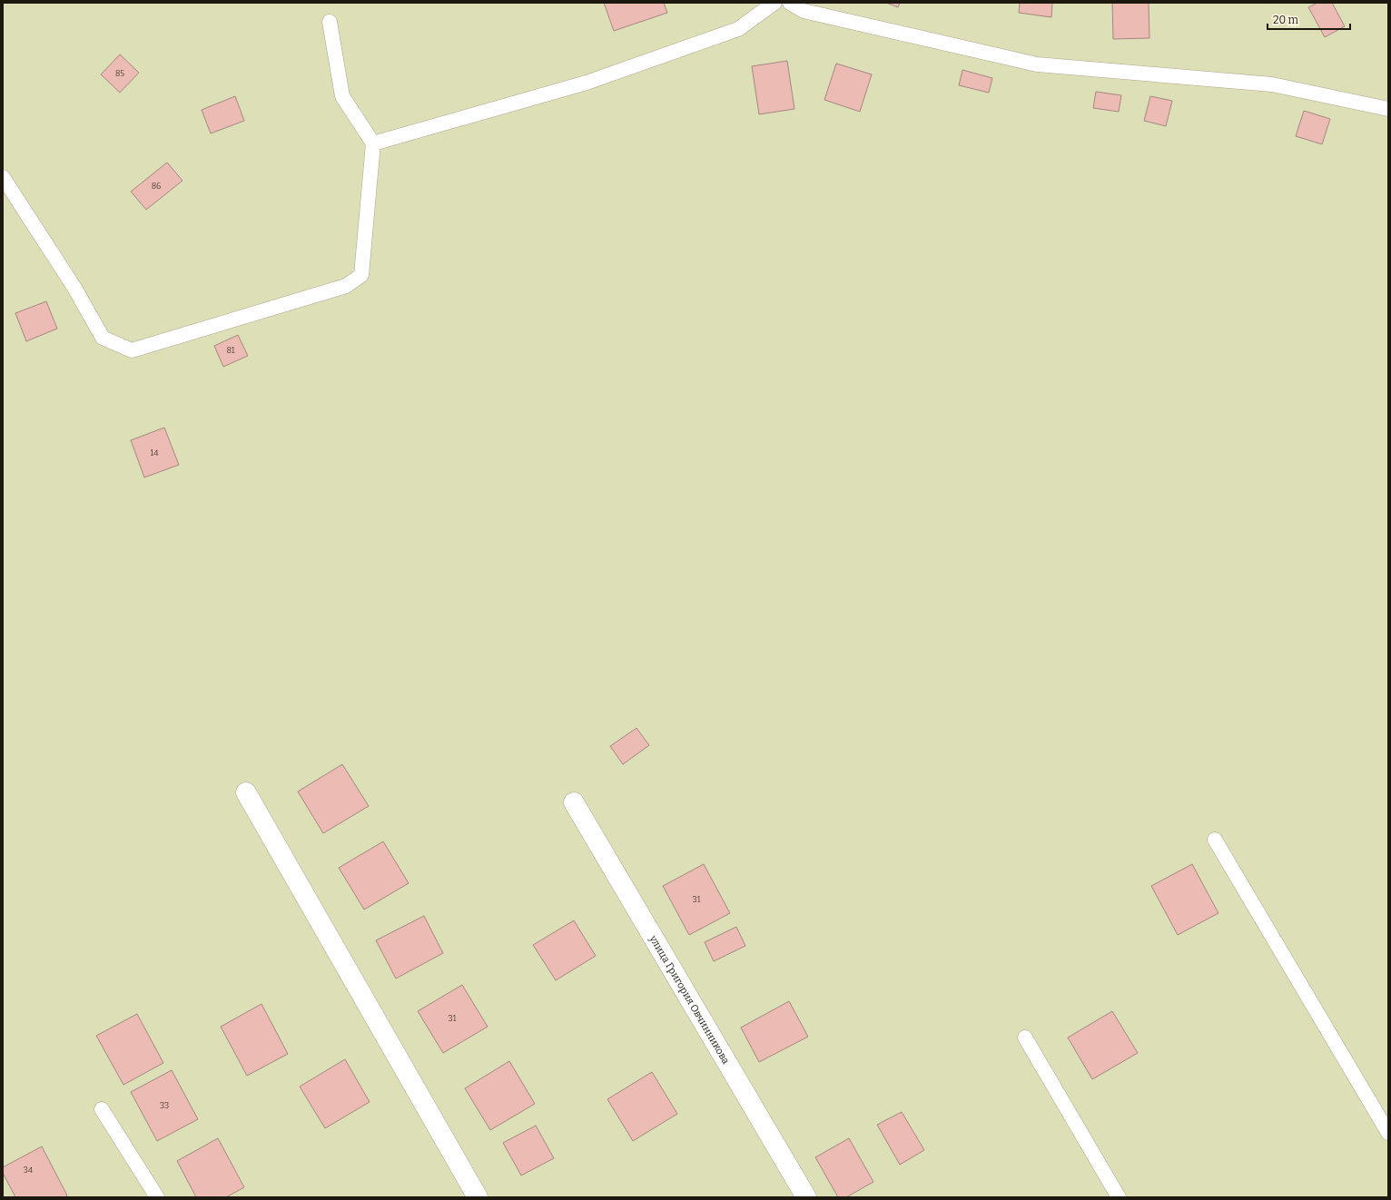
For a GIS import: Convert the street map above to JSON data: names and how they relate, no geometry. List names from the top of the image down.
{
  "streets": {
    "street": ["улица Григория Овчинникова"]
  },
  "house_numbers": [
    "85",
    "86",
    "81",
    "14",
    "31",
    "31",
    "33",
    "34"
  ],
  "scale_bar": "20 m"
}
